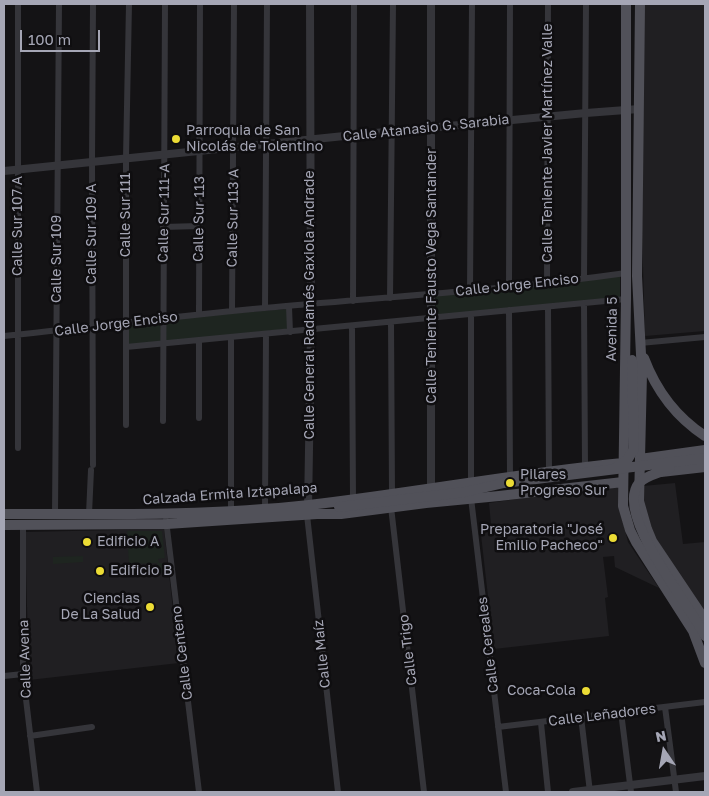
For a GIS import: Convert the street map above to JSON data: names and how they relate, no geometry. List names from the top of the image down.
{
  "streets": {
    "main road": ["Avenida 5", "Calzada Ermita Iztapalapa"],
    "street": [
      "Calle Atanasio G. Sarabia",
      "Calle Teniente Javier Martínez Valle",
      "Calle Sur 111-A",
      "Calle Sur 111",
      "Calle Sur 113 A",
      "Calle Sur 113",
      "Calle Sur 107 A",
      "Calle Sur 109 A",
      "Calle Sur 109",
      "Calle Teniente Fausto Vega Santander",
      "Calle Jorge Enciso",
      "Calle General Radamés Gaxiola Andrade",
      "Calle Cereales",
      "Calle Trigo",
      "Calle Centeno",
      "Calle Maíz",
      "Calle Avena",
      "Calle Leñadores"
    ]
  },
  "crossings": [
    ["Calle Atanasio G. Sarabia", "Calle Teniente Javier Martínez Valle"],
    ["Calle Atanasio G. Sarabia", "Calle Sur 111-A"],
    ["Calle Atanasio G. Sarabia", "Calle Sur 111"],
    ["Calle Atanasio G. Sarabia", "Calle Sur 113 A"],
    ["Calle Atanasio G. Sarabia", "Calle Sur 113"],
    ["Calle Atanasio G. Sarabia", "Calle Sur 107 A"],
    ["Calle Atanasio G. Sarabia", "Calle Sur 109 A"],
    ["Calle Atanasio G. Sarabia", "Calle Sur 109"],
    ["Calle Atanasio G. Sarabia", "Calle Teniente Fausto Vega Santander"],
    ["Calle Atanasio G. Sarabia", "Calle General Radamés Gaxiola Andrade"],
    ["Calle Atanasio G. Sarabia", "Avenida 5"],
    ["Calle Teniente Javier Martínez Valle", "Calle Jorge Enciso"],
    ["Calle Sur 111-A", "Calle Jorge Enciso"],
    ["Calle Sur 111", "Calle Jorge Enciso"],
    ["Calle Sur 113 A", "Calle Jorge Enciso"],
    ["Calle Sur 113", "Calle Jorge Enciso"],
    ["Calle Sur 107 A", "Calle Jorge Enciso"],
    ["Calle Sur 109 A", "Calle Jorge Enciso"],
    ["Calle Sur 109 A", "Calzada Ermita Iztapalapa"],
    ["Calle Sur 109", "Calle Jorge Enciso"],
    ["Calle Sur 109", "Calzada Ermita Iztapalapa"],
    ["Calle Teniente Fausto Vega Santander", "Calle Jorge Enciso"],
    ["Calle Teniente Fausto Vega Santander", "Calzada Ermita Iztapalapa"],
    ["Calle Jorge Enciso", "Calle General Radamés Gaxiola Andrade"],
    ["Calle Jorge Enciso", "Avenida 5"],
    ["Calle General Radamés Gaxiola Andrade", "Calzada Ermita Iztapalapa"],
    ["Calle General Radamés Gaxiola Andrade", "Calle Maíz"],
    ["Avenida 5", "Calzada Ermita Iztapalapa"],
    ["Calzada Ermita Iztapalapa", "Calle Cereales"],
    ["Calzada Ermita Iztapalapa", "Calle Trigo"],
    ["Calzada Ermita Iztapalapa", "Calle Centeno"],
    ["Calzada Ermita Iztapalapa", "Calle Maíz"],
    ["Calzada Ermita Iztapalapa", "Calle Avena"],
    ["Calle Cereales", "Calle Leñadores"]
  ],
  "places": [
    "Parroquia de San Nicolás de Tolentino",
    "Pilares Progreso Sur",
    "Preparatoria \"José Emilio Pacheco\"",
    "Edificio A",
    "Edificio B",
    "Ciencias De La Salud",
    "Coca-Cola"
  ],
  "scale_bar": "100 m",
  "north": "top"
}
